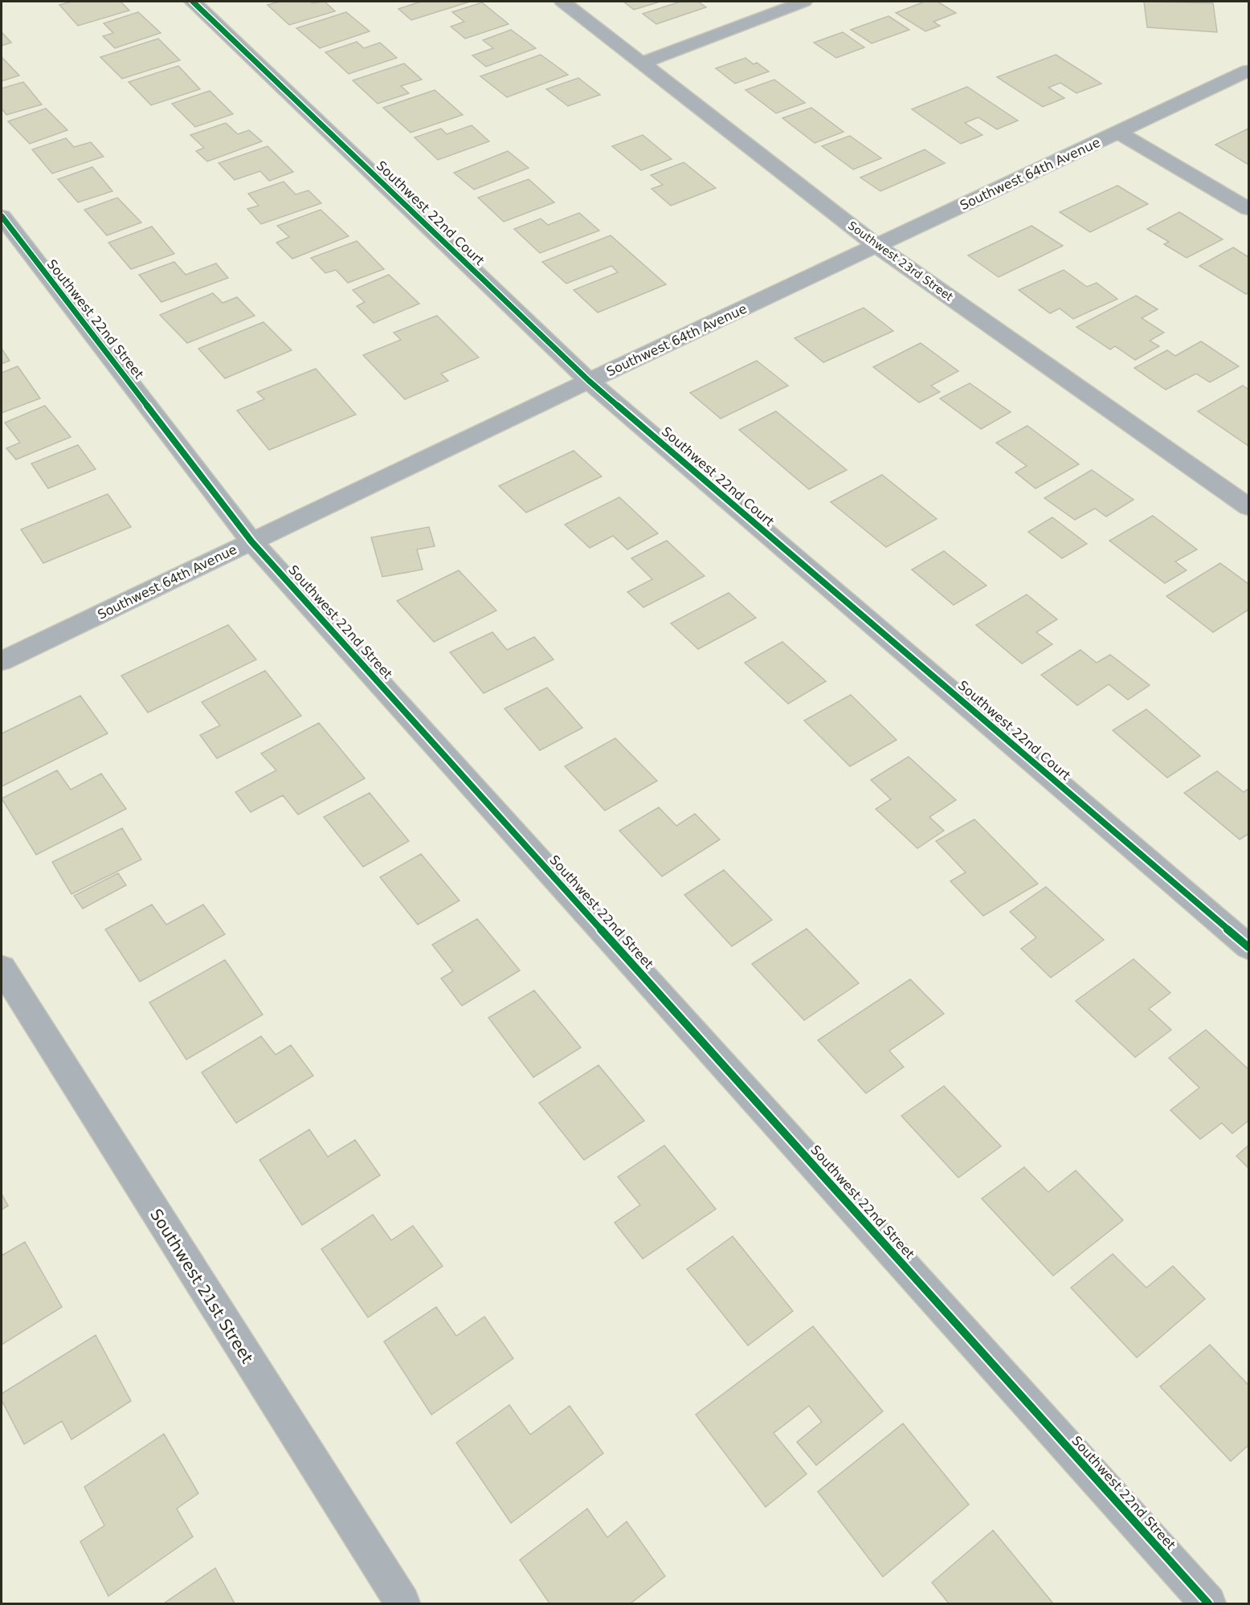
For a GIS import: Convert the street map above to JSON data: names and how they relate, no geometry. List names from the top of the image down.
{
  "streets": {
    "street": [
      "Southwest 64th Avenue",
      "Southwest 22nd Court",
      "Southwest 23rd Street",
      "Southwest 22nd Street",
      "Southwest 21st Street"
    ]
  },
  "crossings": [
    ["Southwest 64th Avenue", "Southwest 22nd Court"],
    ["Southwest 64th Avenue", "Southwest 23rd Street"],
    ["Southwest 64th Avenue", "Southwest 22nd Street"]
  ]
}
